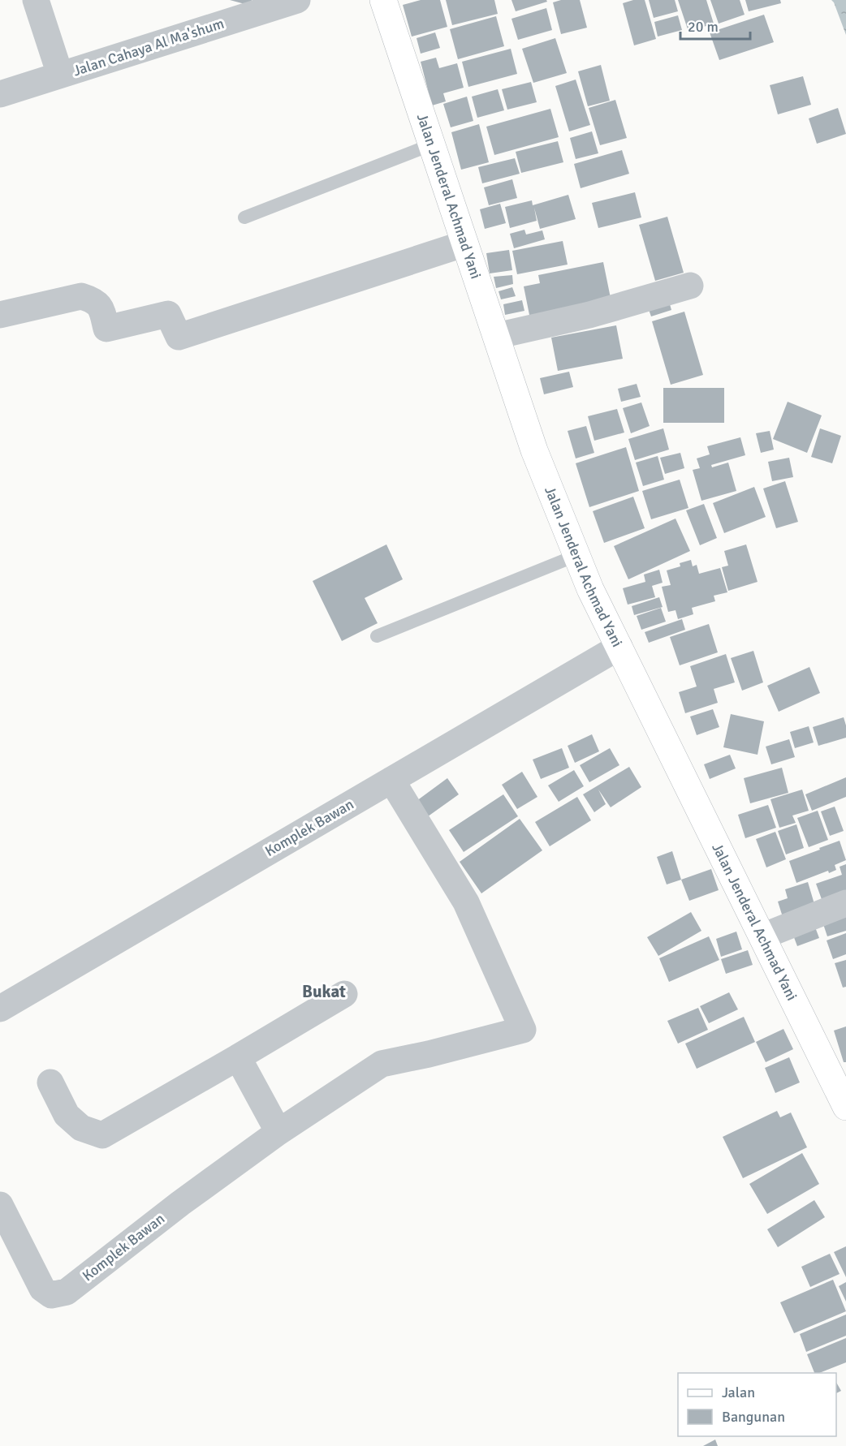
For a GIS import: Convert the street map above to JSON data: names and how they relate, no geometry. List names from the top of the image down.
{
  "streets": {
    "main road": ["Jalan Jenderal Achmad Yani"],
    "street": ["Jalan Cahaya Al Ma'shum", "Komplek Bawan"]
  },
  "crossings": [
    ["Jalan Jenderal Achmad Yani", "Komplek Bawan"]
  ],
  "districts": ["Bukat"],
  "legend": ["Jalan", "Bangunan"],
  "scale_bar": "20 m"
}
